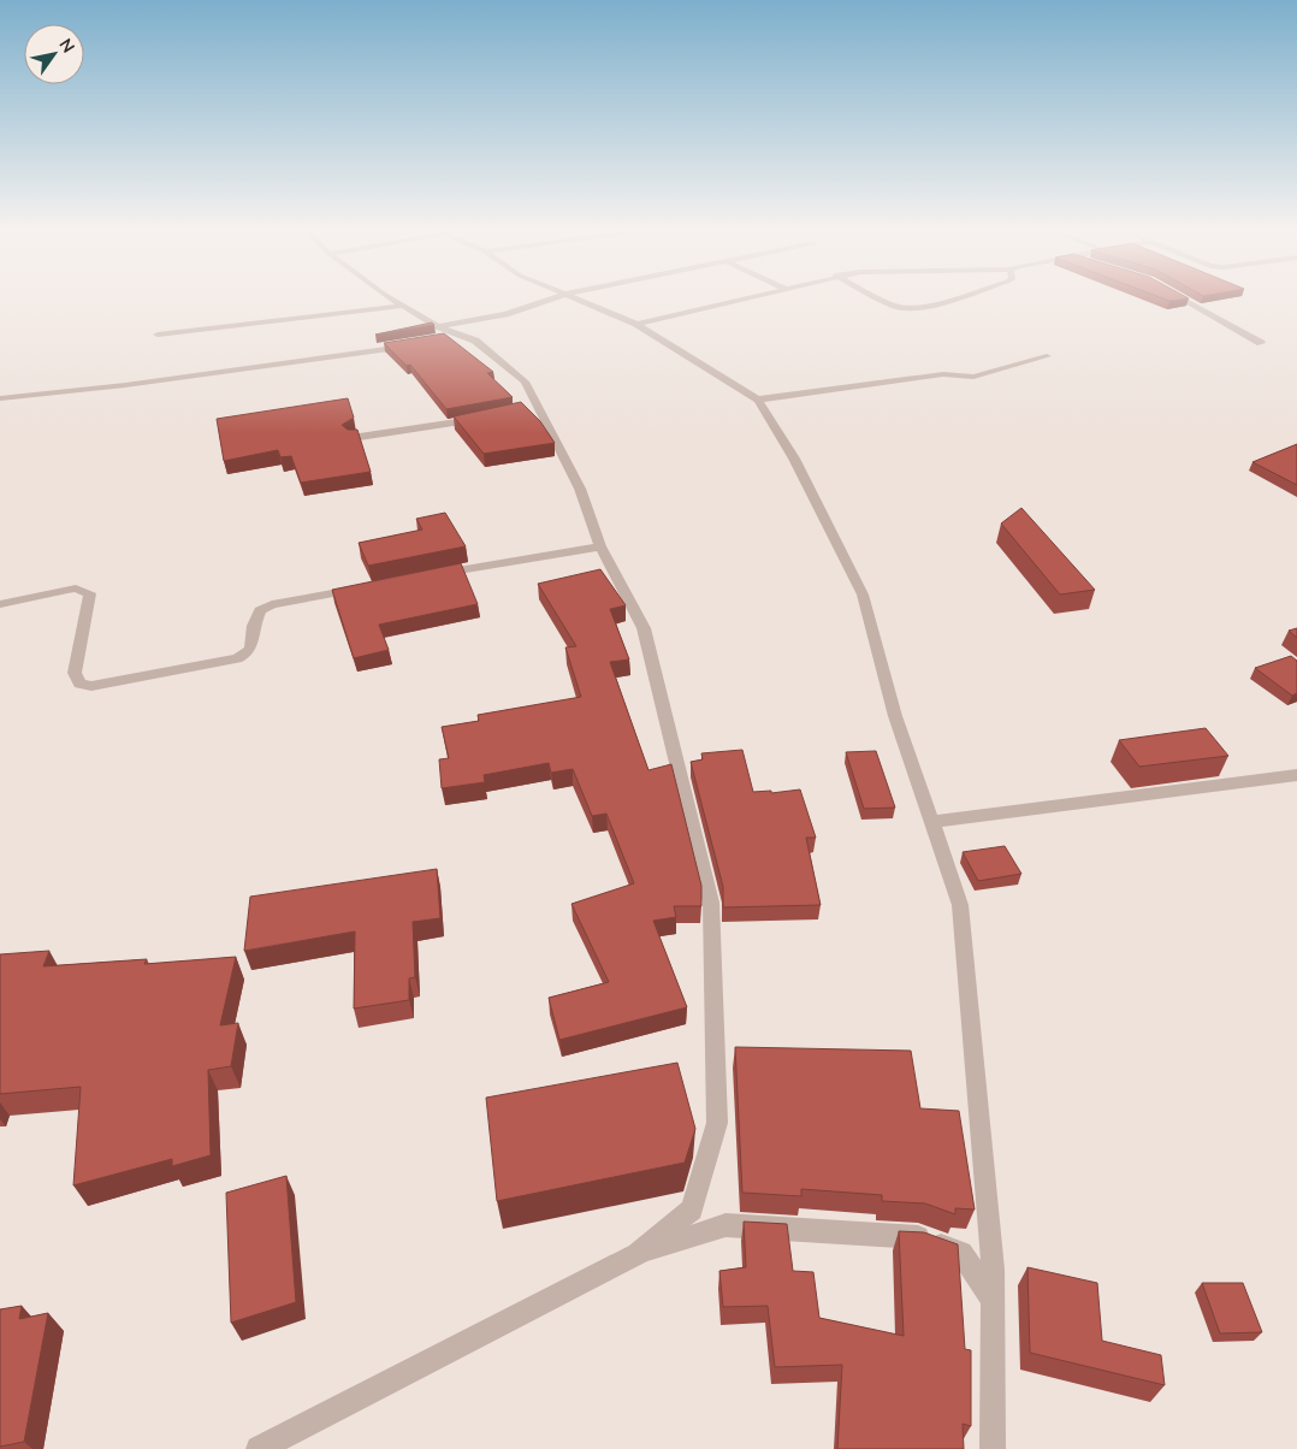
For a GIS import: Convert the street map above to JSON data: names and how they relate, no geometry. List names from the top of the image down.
{
  "north": "top right"
}
